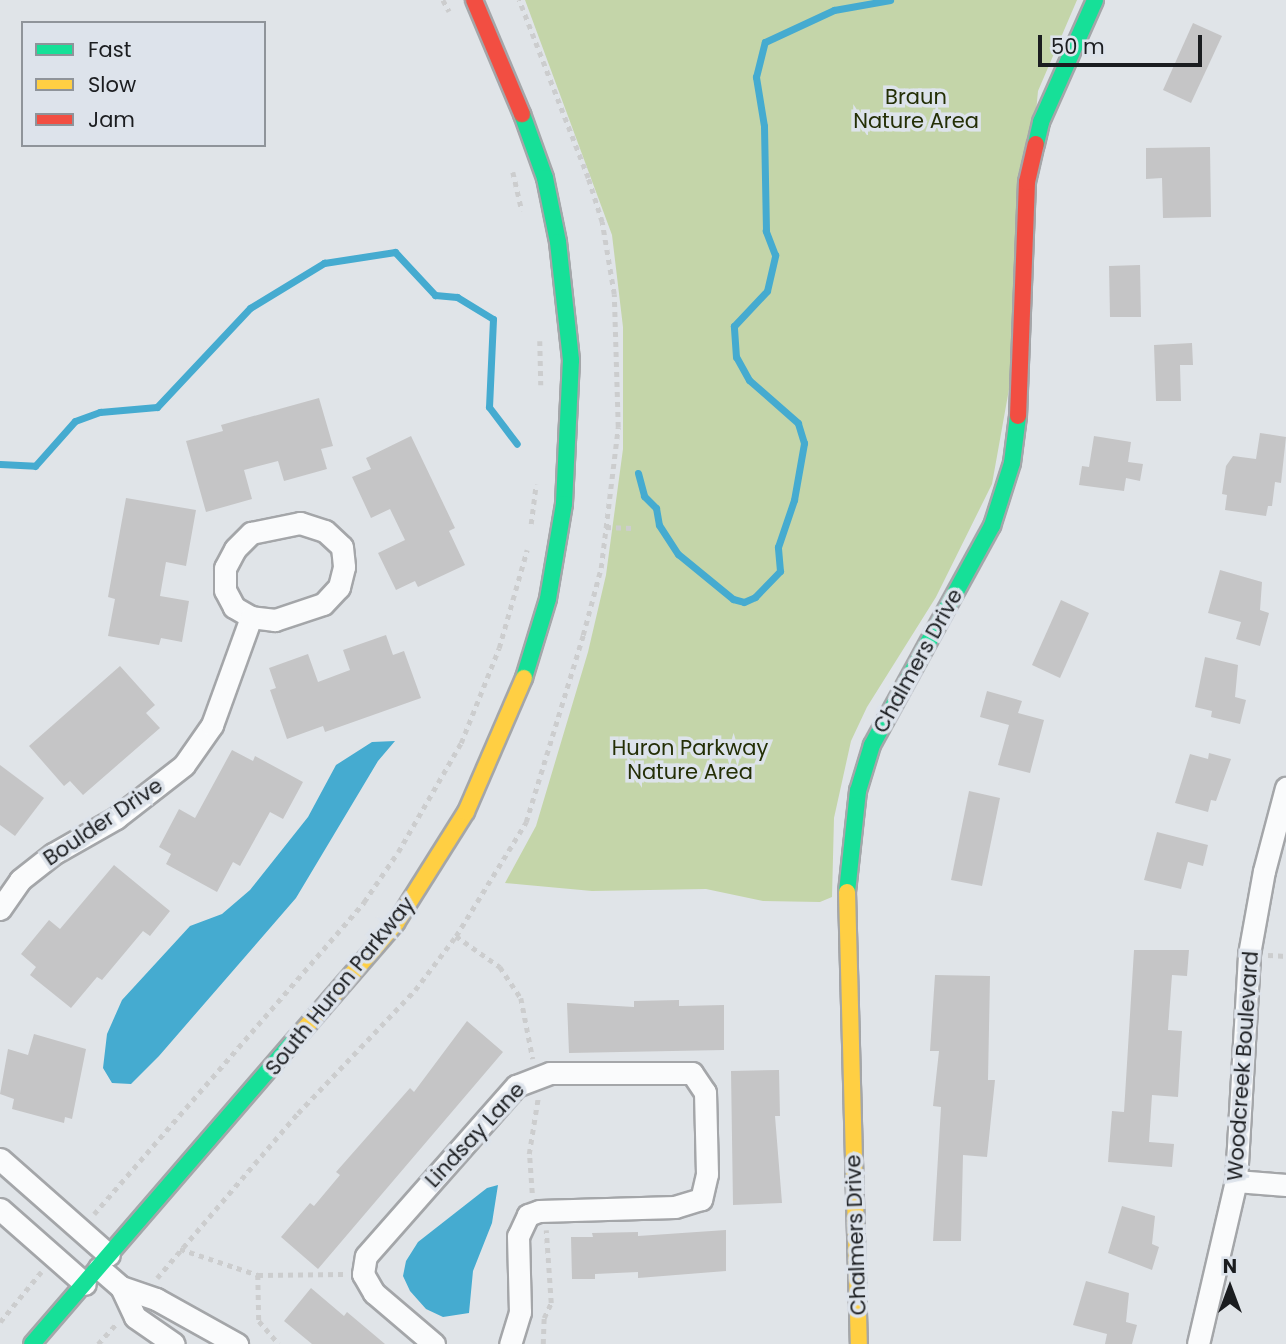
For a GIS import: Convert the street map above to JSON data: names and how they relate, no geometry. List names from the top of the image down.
{
  "streets": {
    "main road": ["Chalmers Drive", "South Huron Parkway"],
    "street": ["Boulder Drive", "Woodcreek Boulevard", "Lindsay Lane"]
  },
  "parks": ["Braun Nature Area", "Huron Parkway Nature Area"],
  "legend": ["Fast", "Slow", "Jam"],
  "scale_bar": "50 m",
  "north": "top"
}
